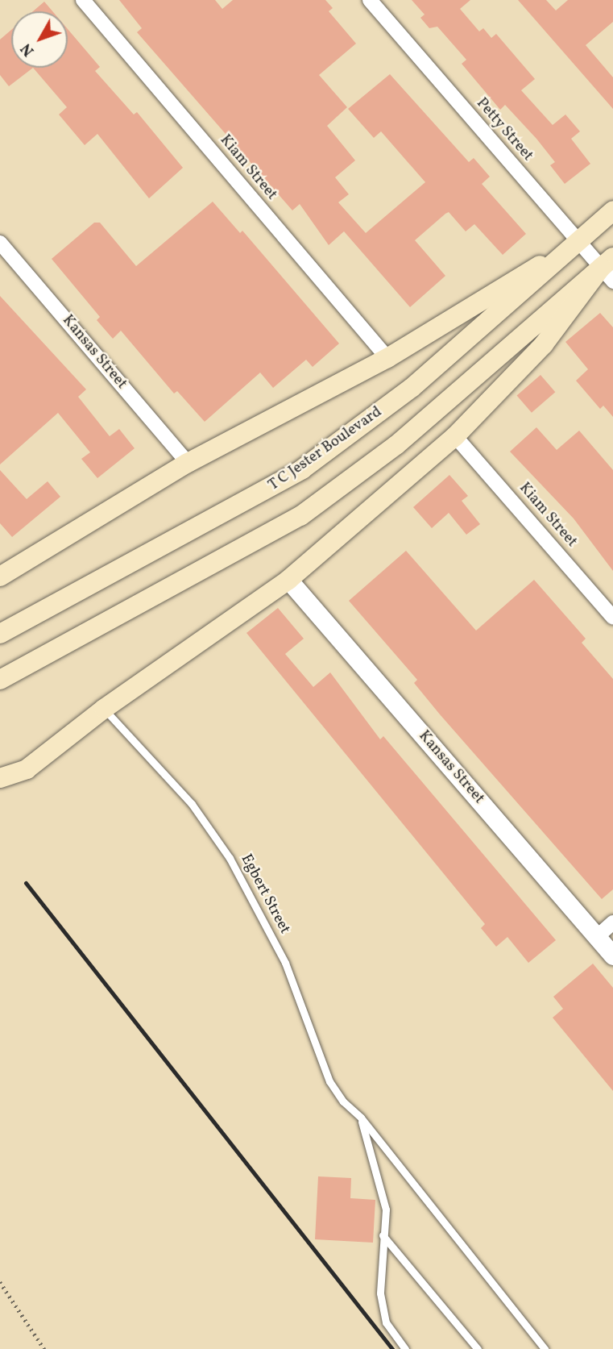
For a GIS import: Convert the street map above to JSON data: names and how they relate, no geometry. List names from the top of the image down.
{
  "streets": {
    "main road": ["T C Jester Boulevard"],
    "street": ["Petty Street", "Kiam Street", "Kansas Street"],
    "lane": ["Egbert Street"]
  },
  "crossings": [
    ["Petty Street", "T C Jester Boulevard"]
  ],
  "north": "bottom left"
}
